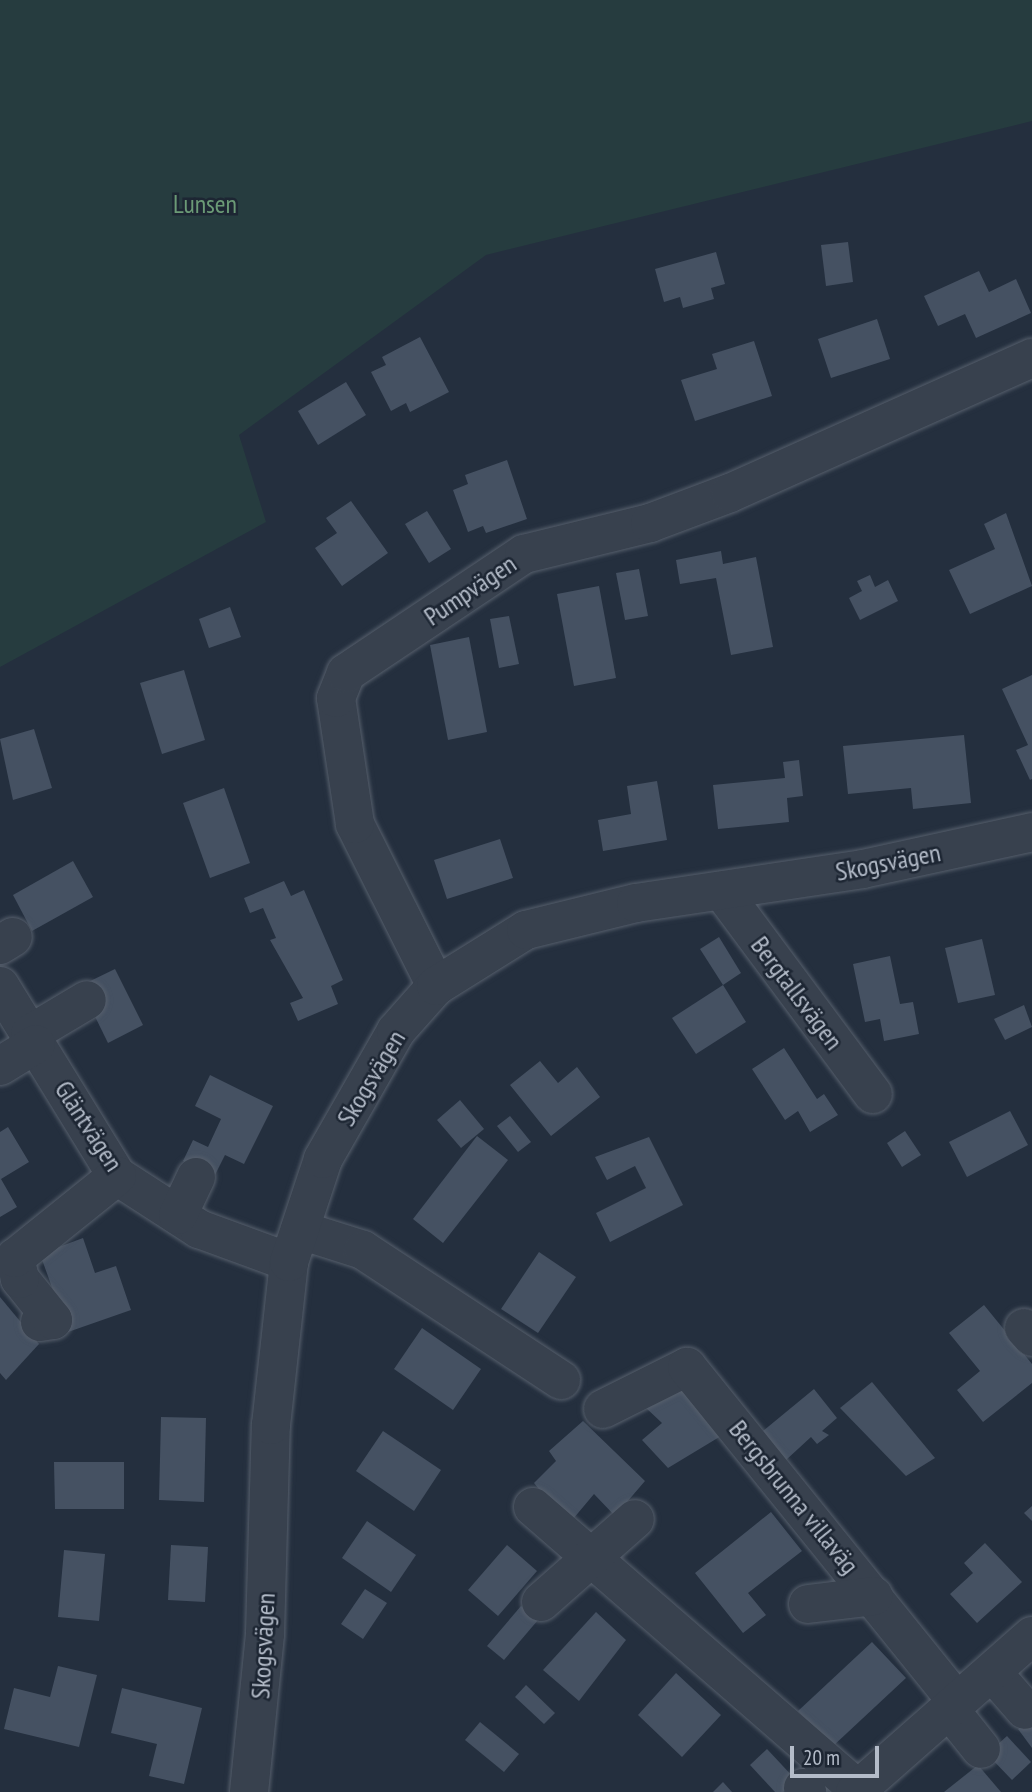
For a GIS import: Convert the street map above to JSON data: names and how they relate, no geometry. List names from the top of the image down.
{
  "streets": {
    "street": [
      "Pumpvägen",
      "Skogsvägen",
      "Bergtallsvägen",
      "Gläntvägen",
      "Bergsbrunna villaväg"
    ]
  },
  "crossings": [
    ["Pumpvägen", "Skogsvägen"],
    ["Skogsvägen", "Bergtallsvägen"],
    ["Skogsvägen", "Gläntvägen"]
  ],
  "parks": ["Lunsen"],
  "scale_bar": "20 m"
}
